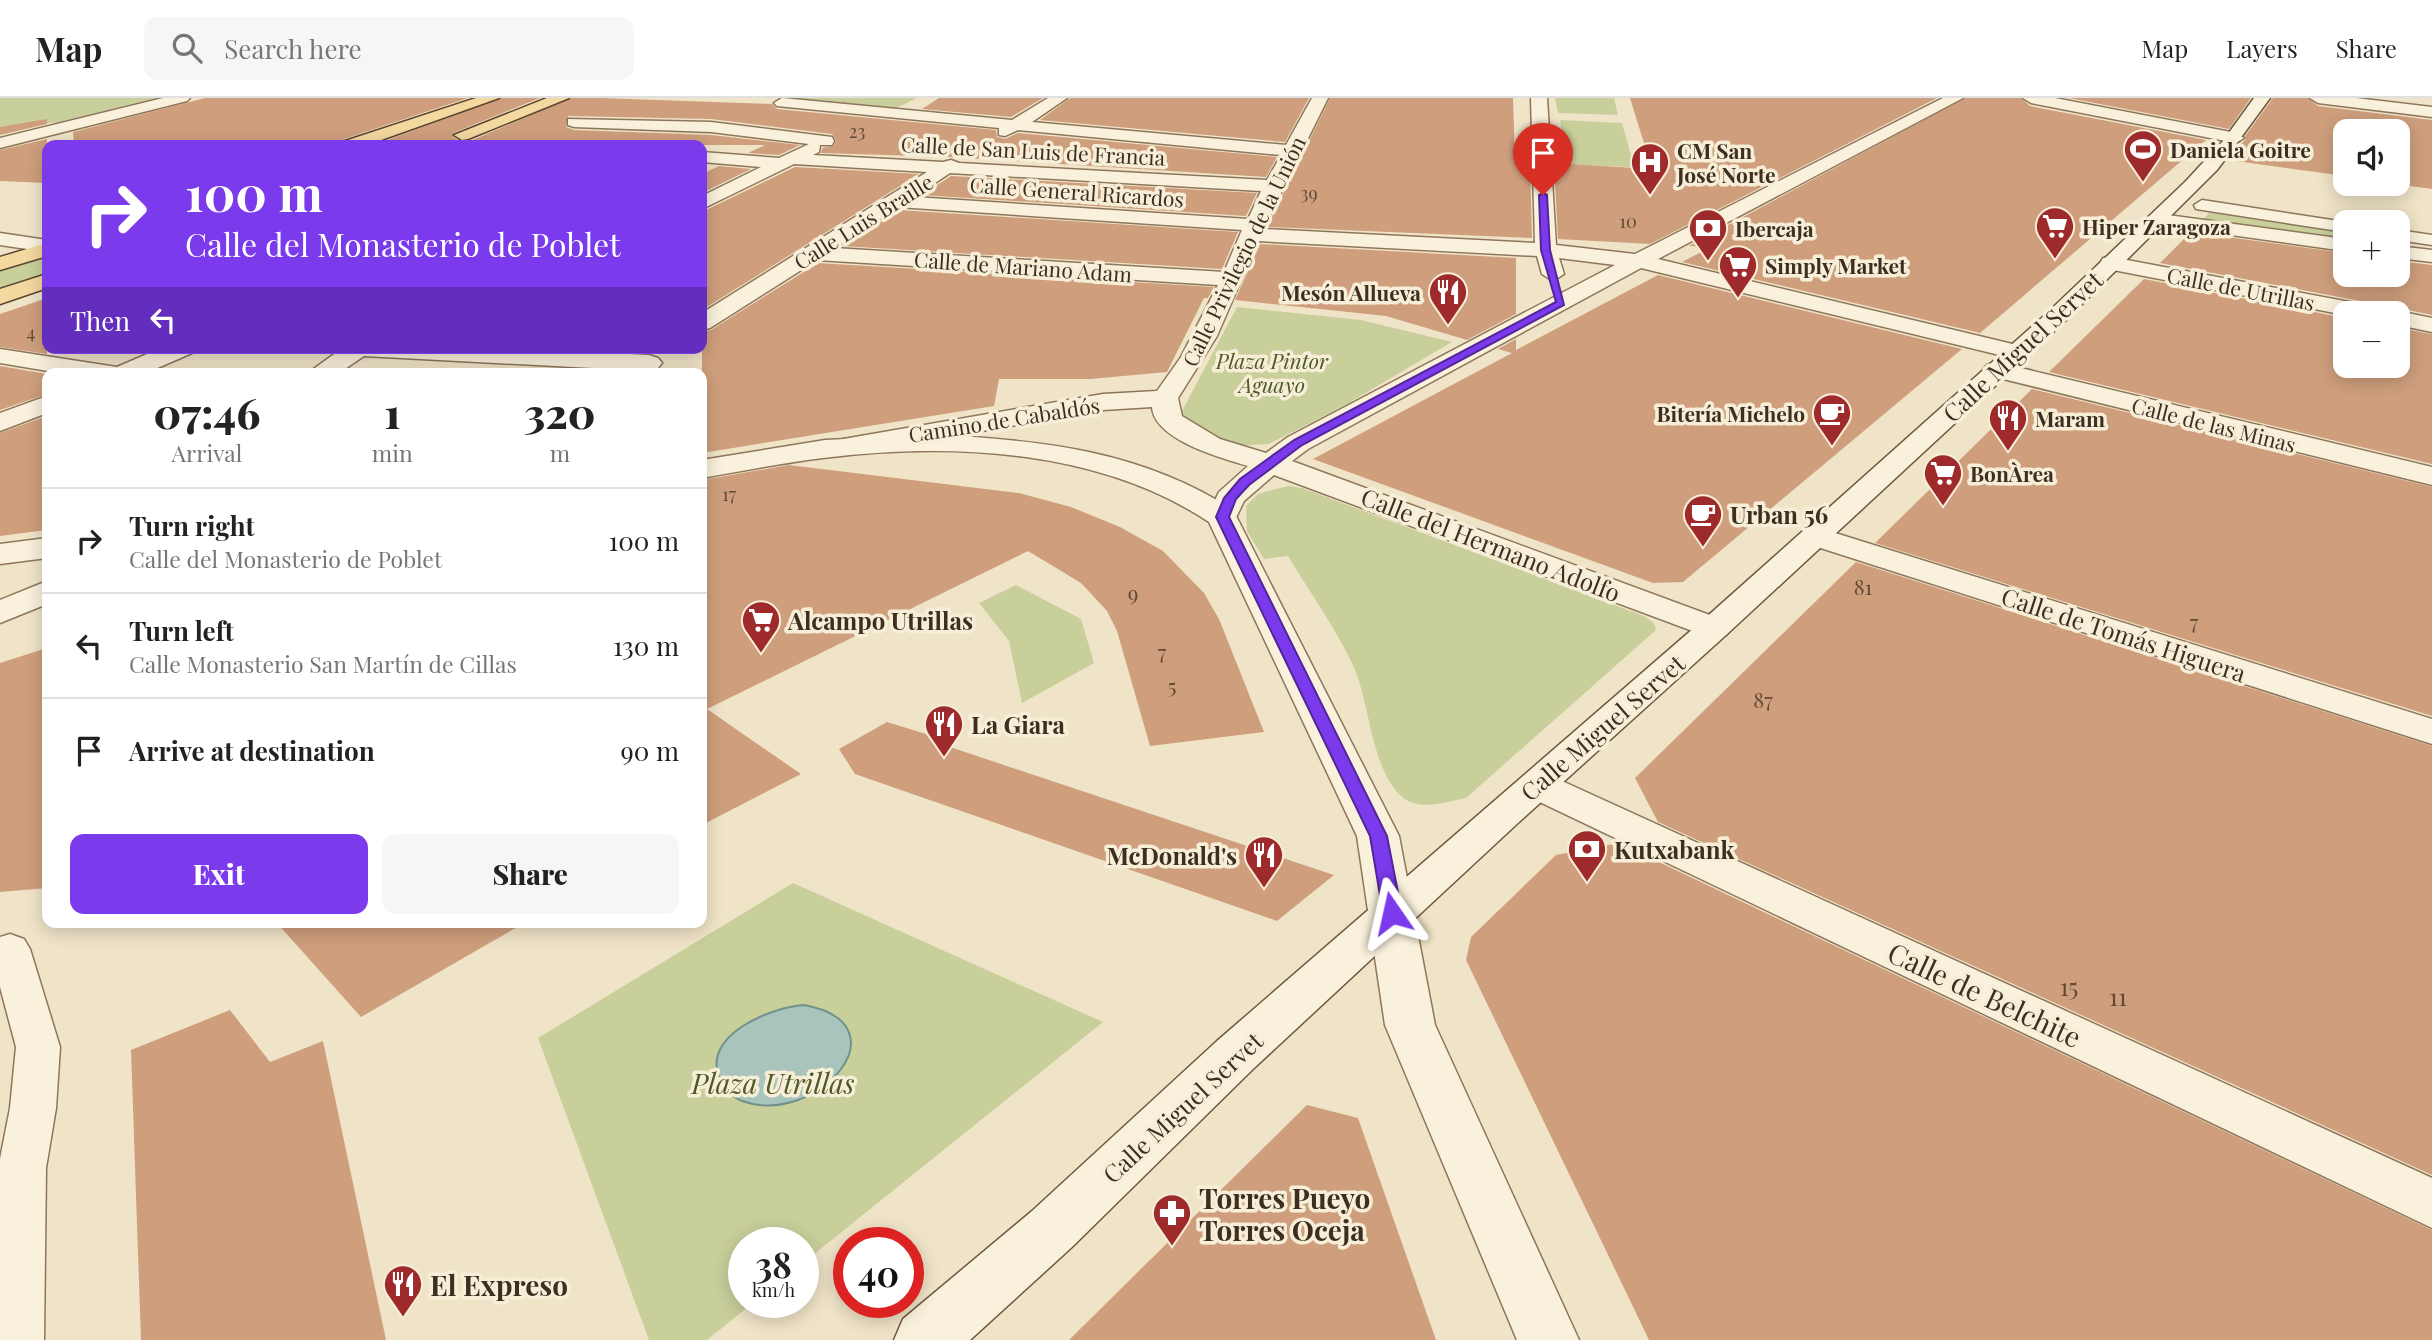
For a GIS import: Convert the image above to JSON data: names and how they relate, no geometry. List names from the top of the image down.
{
  "streets": {
    "street": [
      "Calle de San Luis de Francia",
      "Calle General Ricardos",
      "Calle Luis Braille",
      "Calle Privilegio de la Unión",
      "Calle de Mariano Adam",
      "Calle de Utrillas",
      "Calle Miguel Servet",
      "Camino de Cabaldós",
      "Calle de las Minas",
      "Calle del Hermano Adolfo",
      "Calle de Tomás Higuera",
      "Calle de Belchite"
    ]
  },
  "crossings": [
    ["Calle de San Luis de Francia", "Calle Luis Braille"],
    ["Calle de San Luis de Francia", "Calle Privilegio de la Unión"],
    ["Calle General Ricardos", "Calle Luis Braille"],
    ["Calle General Ricardos", "Calle Privilegio de la Unión"],
    ["Calle General Ricardos", "Calle de las Minas"],
    ["Calle Luis Braille", "Calle de Mariano Adam"],
    ["Calle Privilegio de la Unión", "Calle de Mariano Adam"],
    ["Calle Privilegio de la Unión", "Camino de Cabaldós"],
    ["Calle de Utrillas", "Calle Miguel Servet"],
    ["Calle Miguel Servet", "Calle de las Minas"],
    ["Calle Miguel Servet", "Calle del Hermano Adolfo"],
    ["Calle Miguel Servet", "Calle de Tomás Higuera"],
    ["Calle Miguel Servet", "Calle de Belchite"]
  ],
  "parks": ["Plaza Pintor Aguayo", "Plaza Utrillas"],
  "places": {
    "sports": ["Daniela Goitre"],
    "hospital": ["CM San José Norte"],
    "supermarket": [
      "Hiper Zaragoza",
      "Simply Market",
      "BonÀrea",
      "Alcampo Utrillas"
    ],
    "bank": ["Ibercaja", "Kutxabank"],
    "restaurant": [
      "Mesón Allueva",
      "Maram",
      "La Giara",
      "McDonald's",
      "El Expreso"
    ],
    "cafe": ["Bitería Michelo", "Urban 56"],
    "pharmacy": ["Torres Pueyo Torres Oceja"]
  },
  "house_numbers": [
    "23",
    "39",
    "10",
    "4",
    "17",
    "81",
    "9",
    "7",
    "7",
    "5",
    "87",
    "15",
    "11"
  ],
  "page": {
    "header": "Map",
    "search": "Search here",
    "nav": ["Map", "Layers", "Share"],
    "map_buttons": ["+", "−"],
    "turn": ["100 m", "Calle del Monasterio de Poblet"],
    "then": "Then",
    "eta": [
      "07:46",
      "Arrival",
      "1",
      "min",
      "320",
      "m"
    ],
    "list": [
      {
        "name": "Turn right",
        "note": "Calle del Monasterio de Poblet",
        "value": "100 m"
      },
      {
        "name": "Turn left",
        "note": "Calle Monasterio San Martín de Cillas",
        "value": "130 m"
      },
      {
        "name": "Arrive at destination",
        "value": "90 m"
      }
    ],
    "buttons": ["Exit", "Share"],
    "speed": "38 km/h",
    "limit": "40"
  }
}
